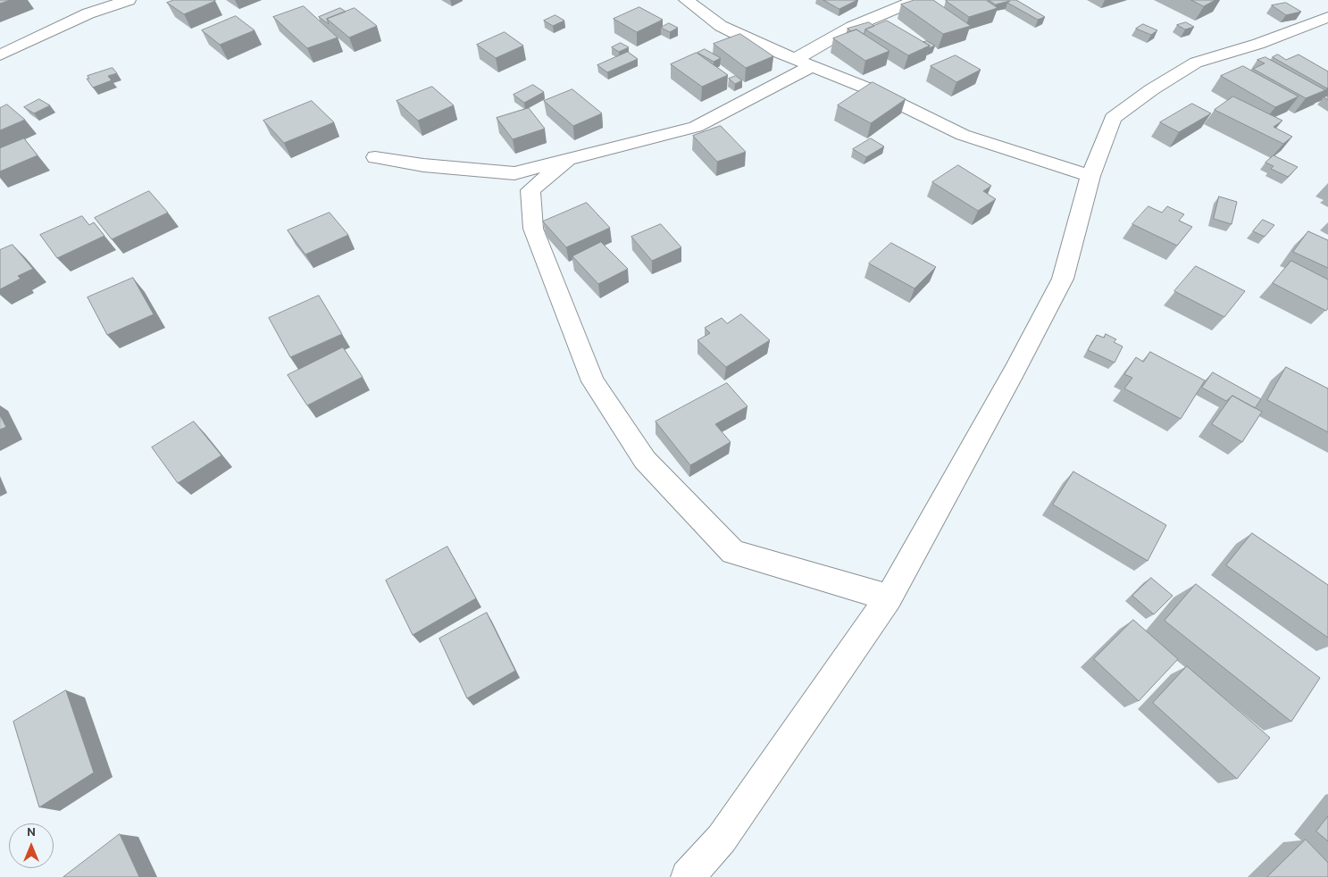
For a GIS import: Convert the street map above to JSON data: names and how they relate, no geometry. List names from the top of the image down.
{
  "north": "top"
}
